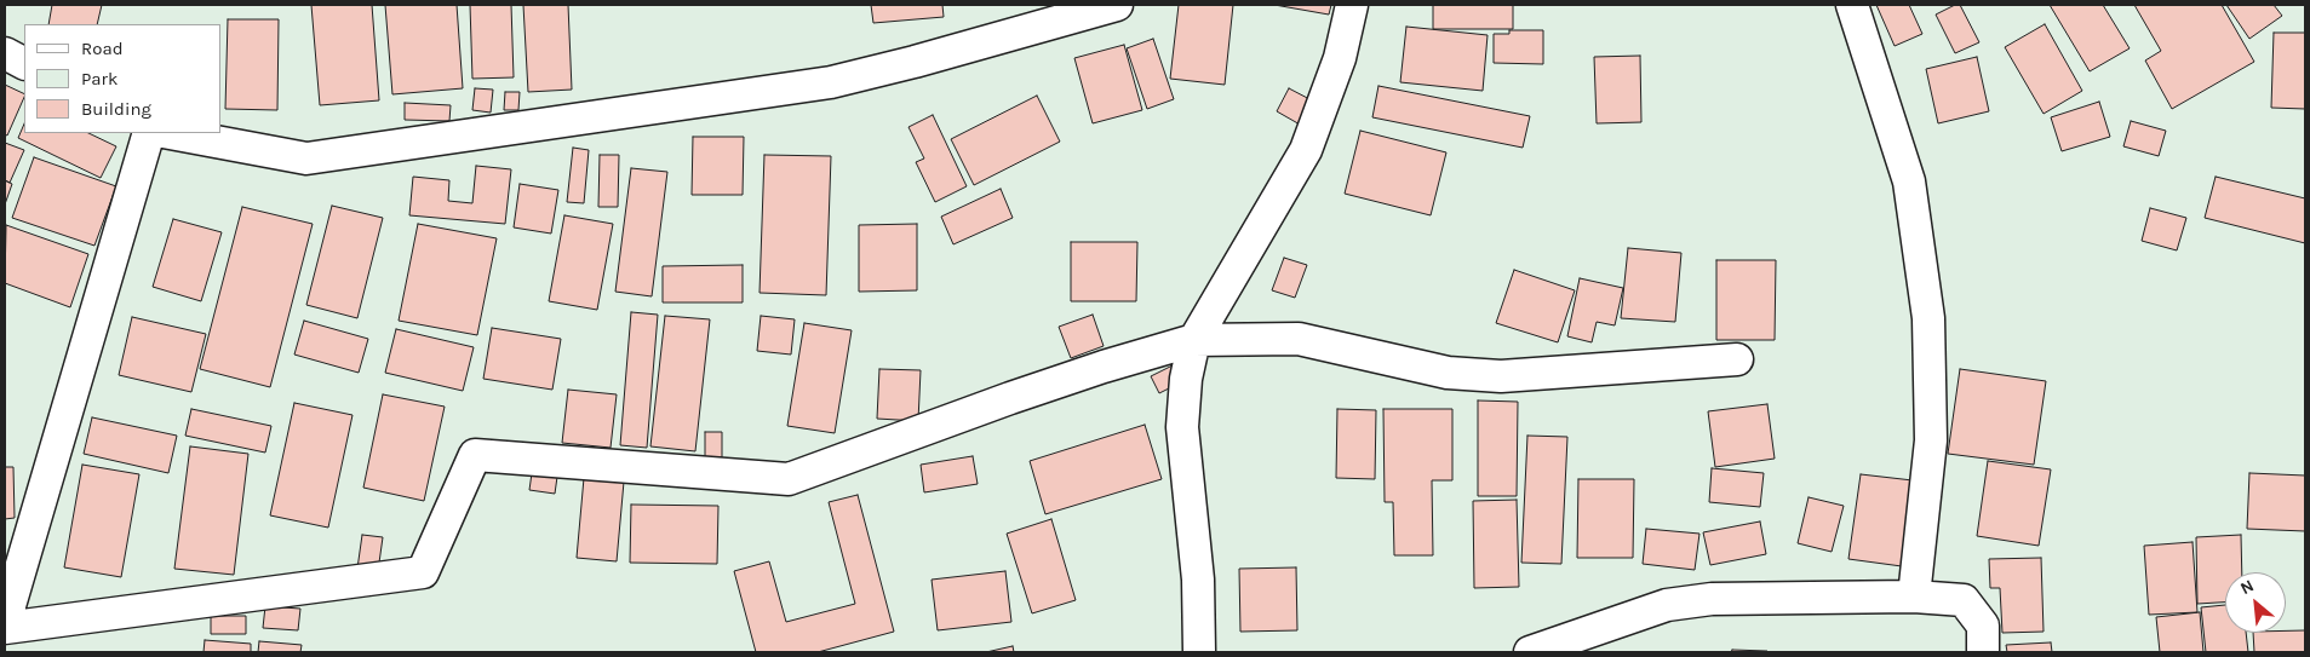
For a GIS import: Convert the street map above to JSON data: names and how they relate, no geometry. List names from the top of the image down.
{
  "legend": ["Road", "Park", "Building"],
  "north": "top left"
}
